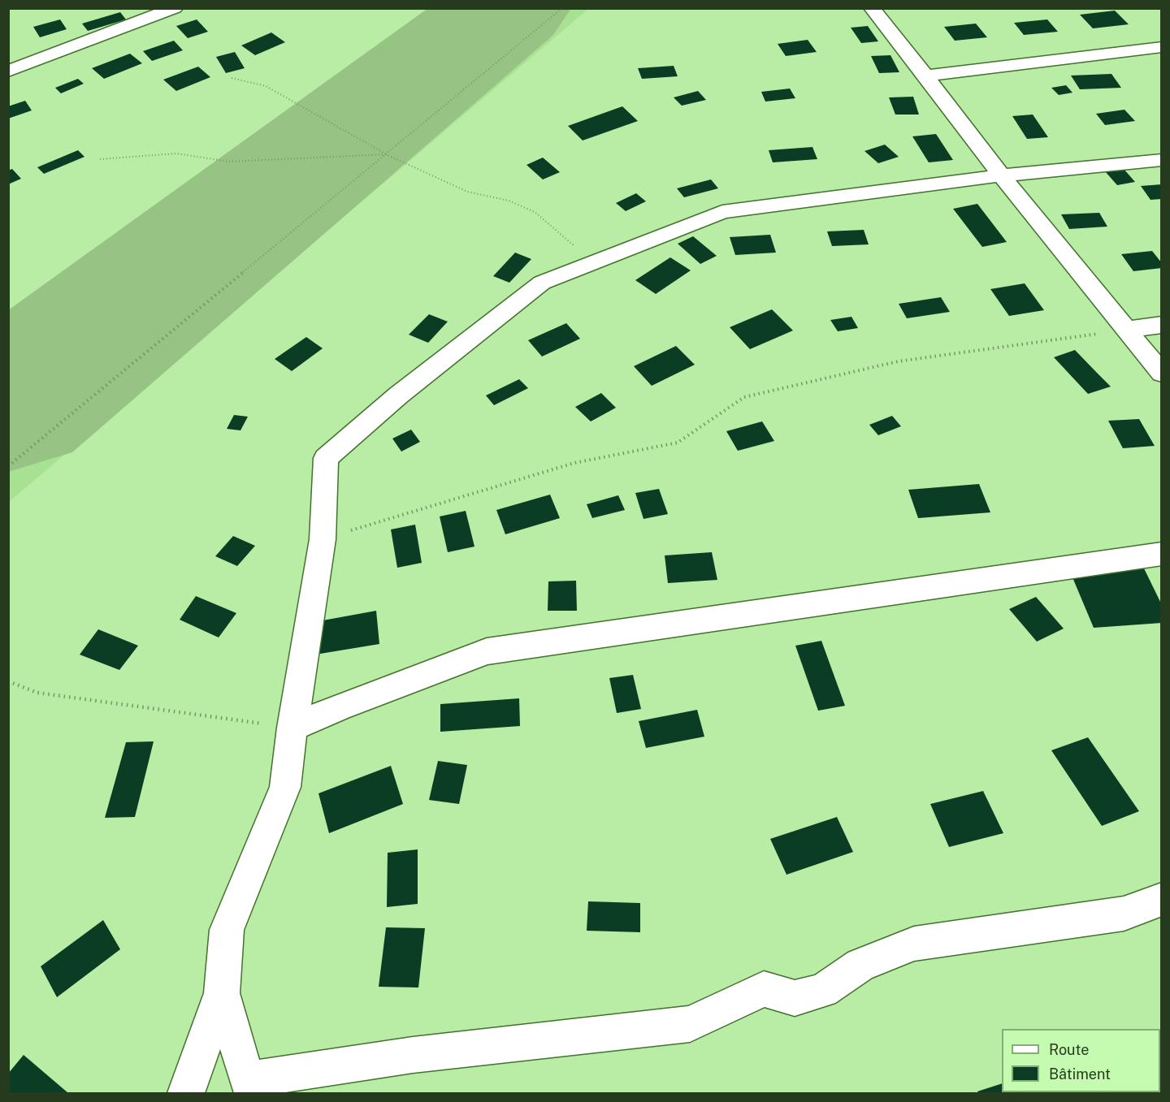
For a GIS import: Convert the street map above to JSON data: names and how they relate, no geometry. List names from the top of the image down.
{
  "legend": ["Route", "Bâtiment"]
}
